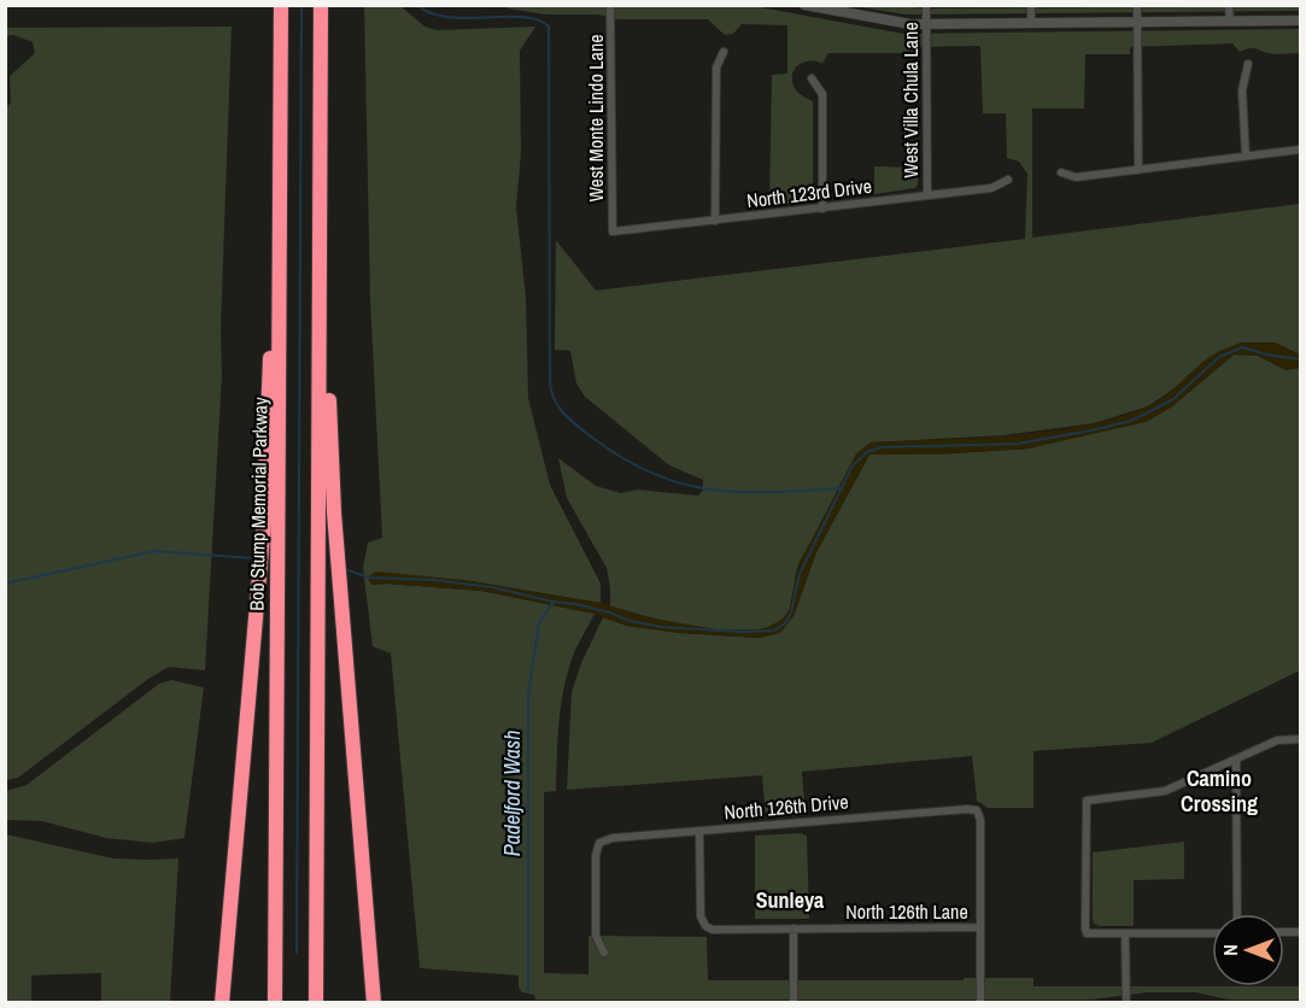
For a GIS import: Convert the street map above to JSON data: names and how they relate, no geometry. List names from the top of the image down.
{
  "streets": {
    "highway": ["Bob Stump Memorial Parkway"],
    "street": [
      "West Villa Chula Lane",
      "West Monte Lindo Lane",
      "North 123rd Drive",
      "North 126th Drive",
      "North 126th Lane"
    ]
  },
  "crossings": [
    ["West Villa Chula Lane", "North 123rd Drive"],
    ["West Monte Lindo Lane", "North 123rd Drive"],
    ["North 126th Drive", "North 126th Lane"]
  ],
  "districts": ["Camino Crossing", "Sunleya"],
  "water": ["Padelford Wash"],
  "north": "left"
}
